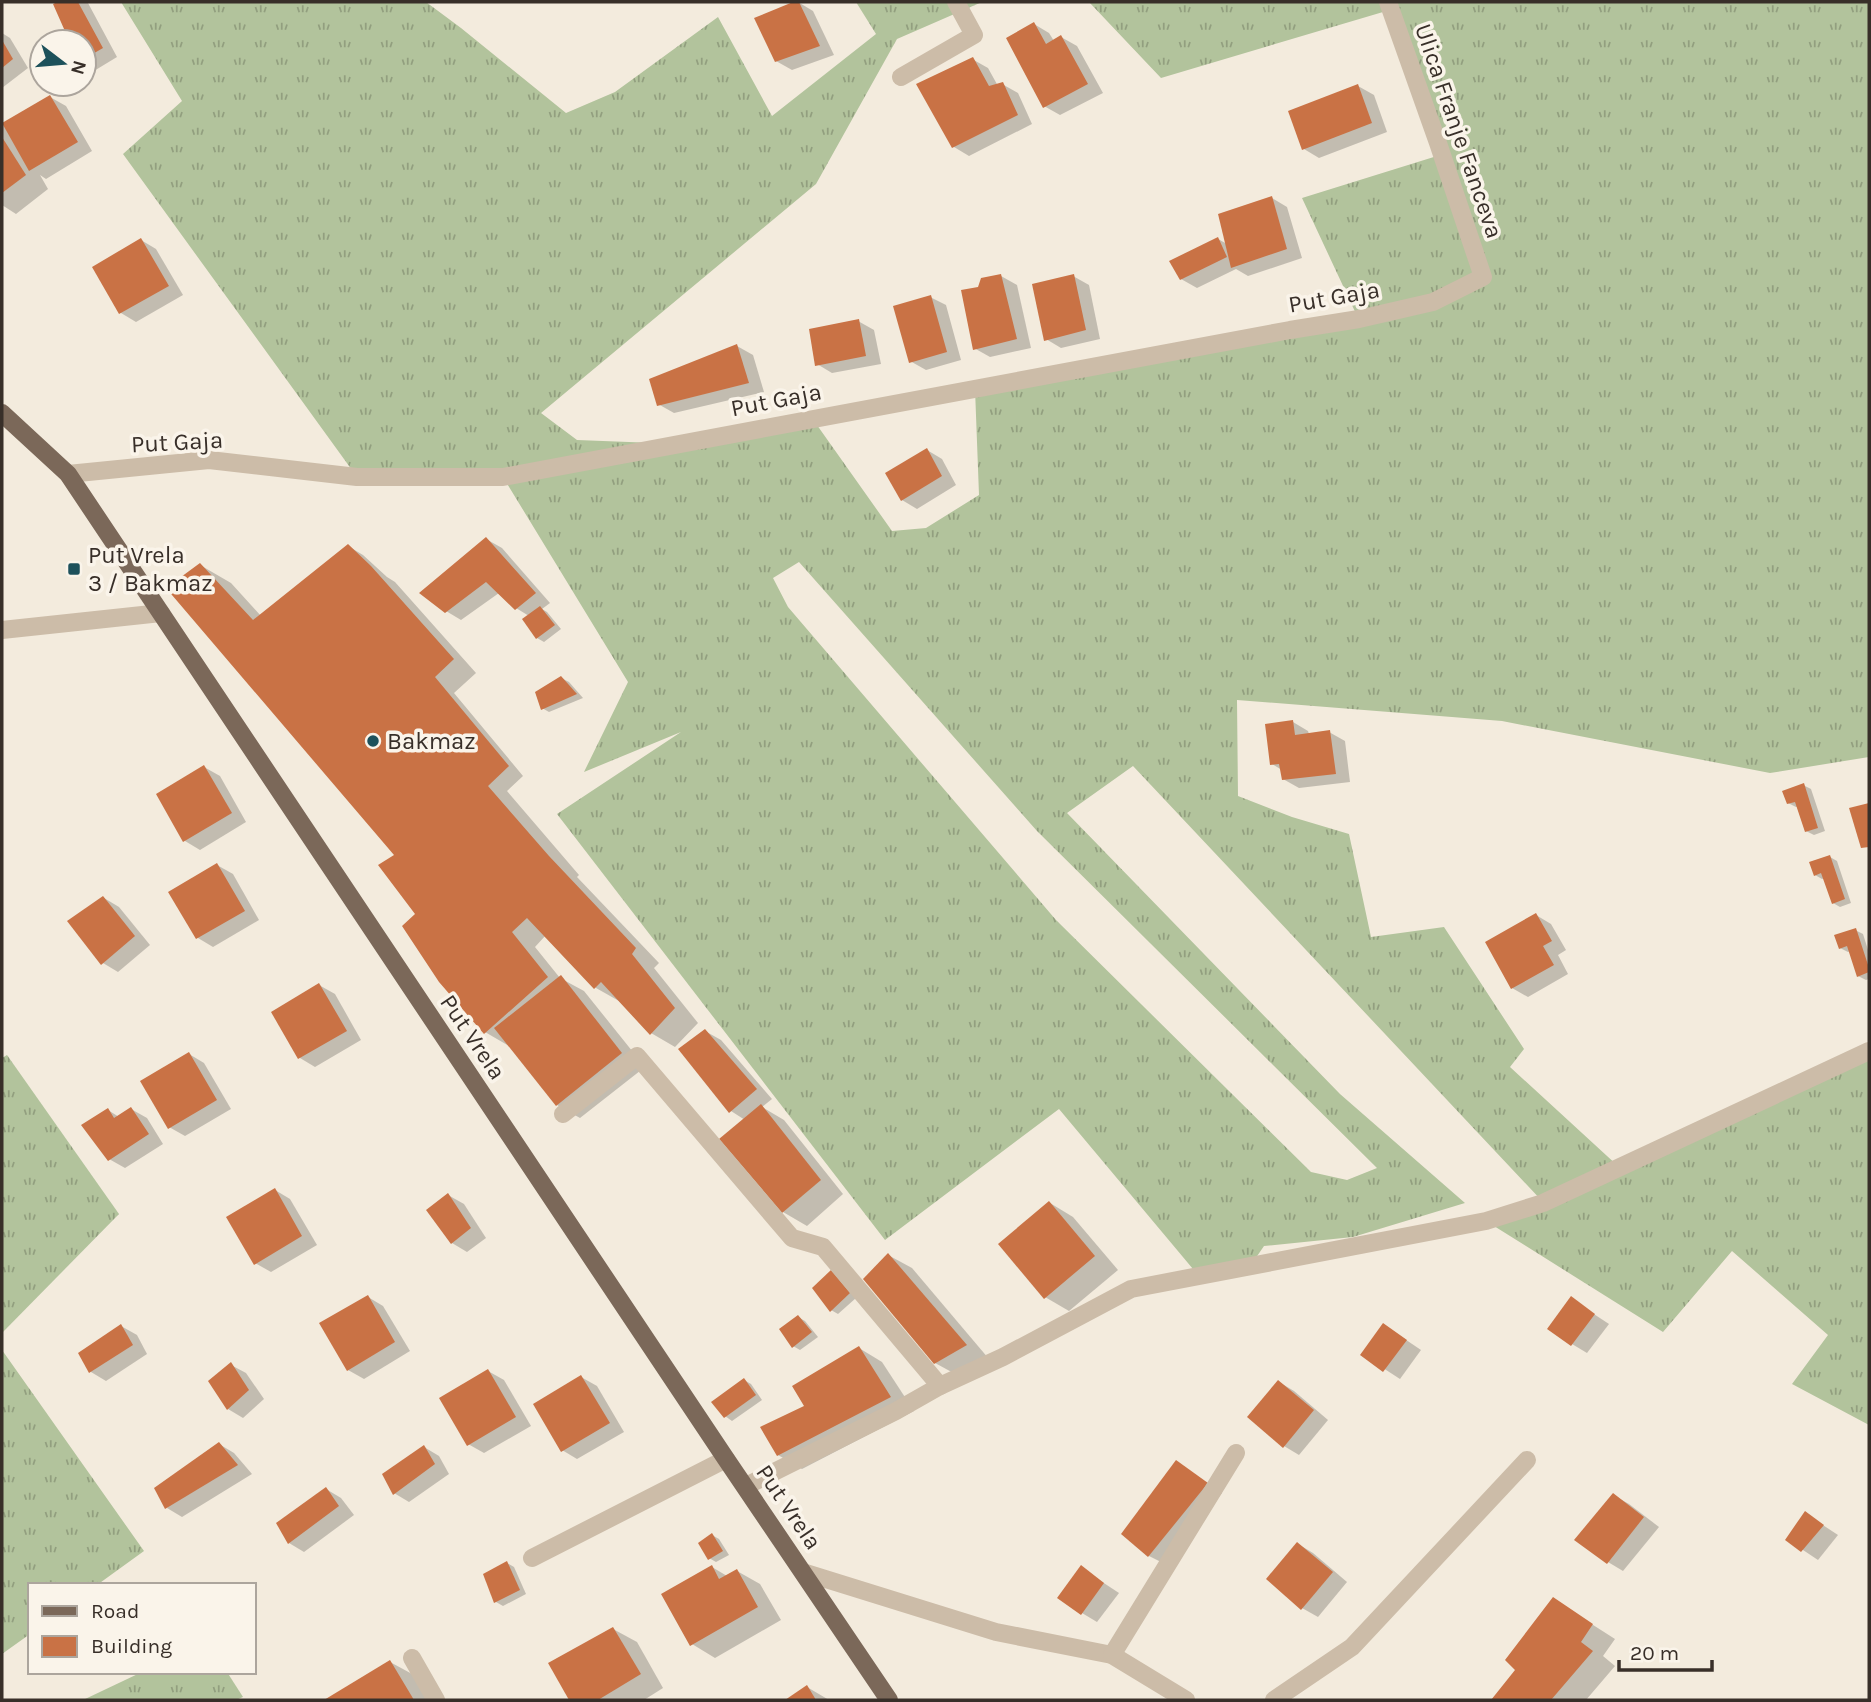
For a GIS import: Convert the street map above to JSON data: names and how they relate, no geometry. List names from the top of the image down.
{
  "streets": {
    "main road": ["Put Vrela"],
    "street": ["Ulica Franje Fanceva", "Put Gaja"]
  },
  "crossings": [
    ["Ulica Franje Fanceva", "Put Gaja"],
    ["Put Gaja", "Put Vrela"]
  ],
  "places": {
    "transit": ["Put Vrela 3 / Bakmaz"],
    "other": ["Bakmaz"]
  },
  "legend": ["Road", "Building"],
  "scale_bar": "20 m",
  "north": "right"
}
